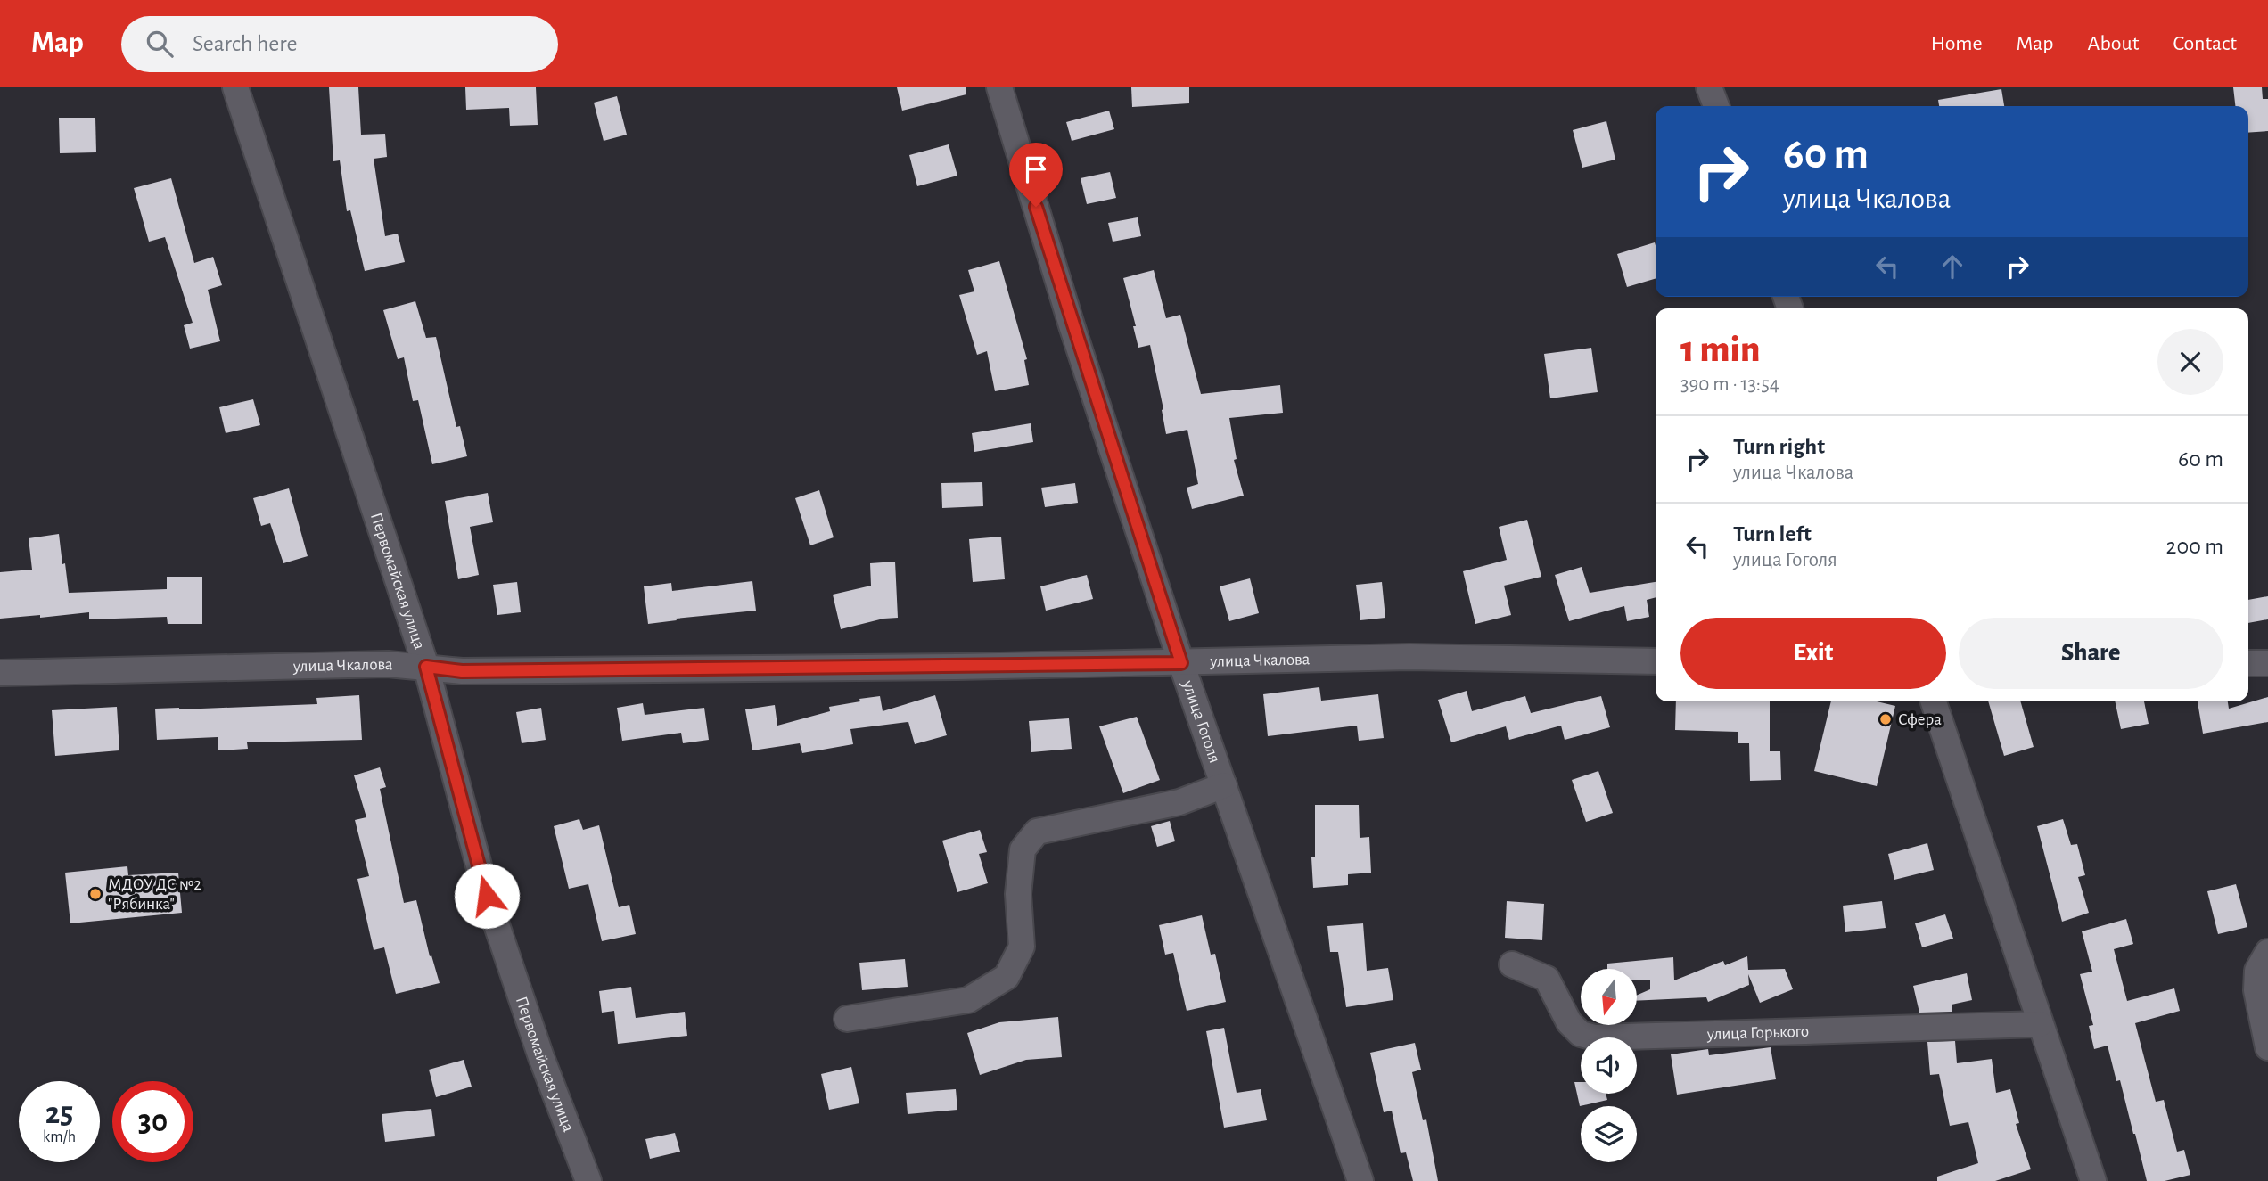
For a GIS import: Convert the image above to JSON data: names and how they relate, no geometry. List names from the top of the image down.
{
  "streets": {
    "street": [
      "Первомайская улица",
      "улица Чкалова",
      "улица Гоголя",
      "улица Горького"
    ]
  },
  "crossings": [
    ["Первомайская улица", "улица Чкалова"],
    ["улица Чкалова", "улица Гоголя"]
  ],
  "places": ["Сфера", "МДОУ ДС №2 \"Рябинка\""],
  "north": "bottom",
  "page": {
    "header": "Map",
    "search": "Search here",
    "nav": [
      "Home",
      "Map",
      "About",
      "Contact"
    ],
    "turn": ["60 m", "улица Чкалова"],
    "heading": ["1 min", "390 m · 13:54"],
    "list": [
      {
        "name": "Turn right",
        "note": "улица Чкалова",
        "value": "60 m"
      },
      {
        "name": "Turn left",
        "note": "улица Гоголя",
        "value": "200 m"
      }
    ],
    "buttons": ["Exit", "Share"],
    "speed": "25 km/h",
    "limit": "30"
  }
}
